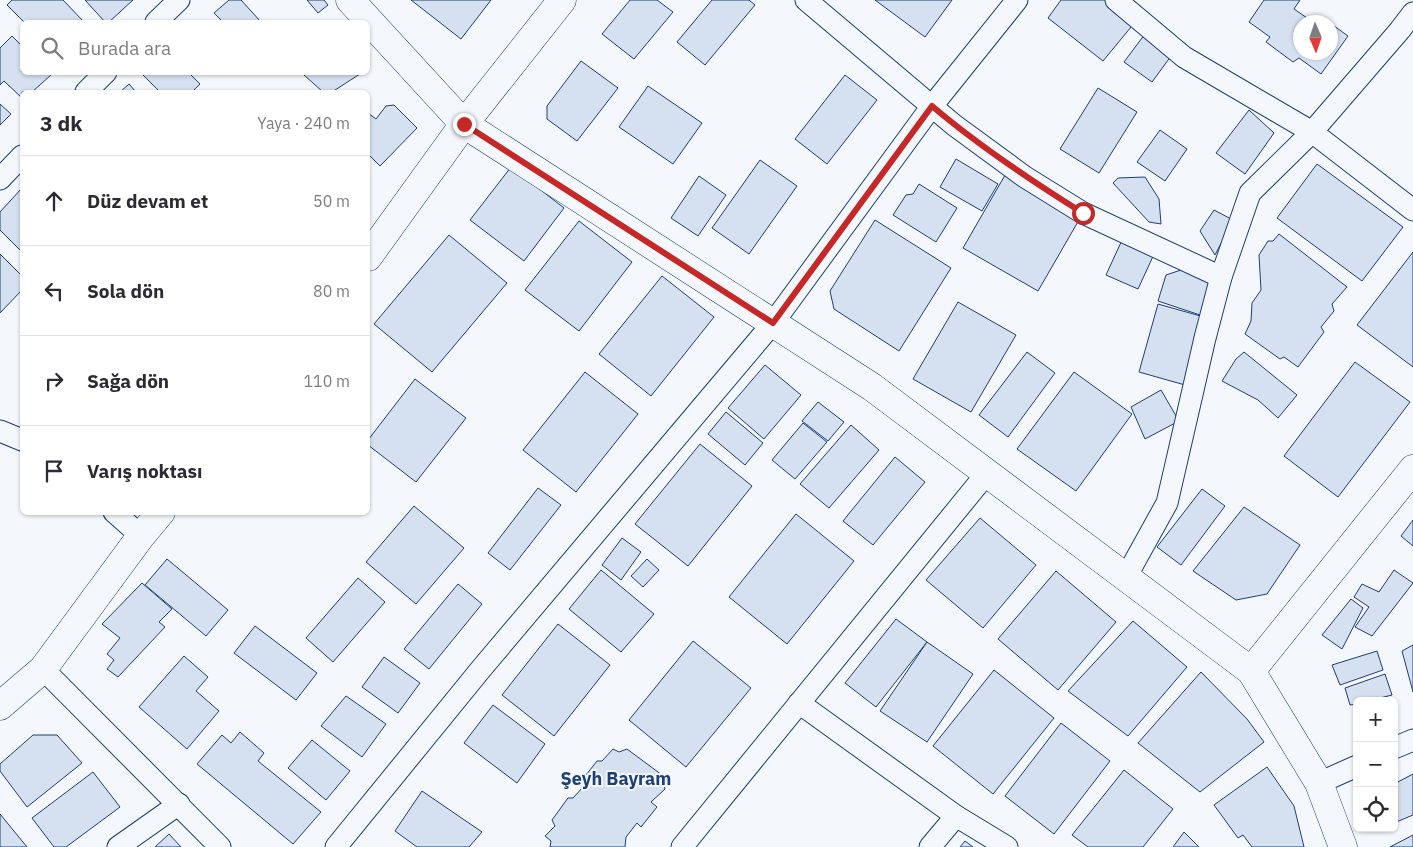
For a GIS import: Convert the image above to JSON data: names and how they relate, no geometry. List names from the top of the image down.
{
  "districts": ["Şeyh Bayram"],
  "north": "bottom",
  "page": {
    "search": "Burada ara",
    "heading": ["3 dk", "Yaya · 240 m"],
    "list": [
      ["Düz devam et", "50 m"],
      ["Sola dön", "80 m"],
      ["Sağa dön", "110 m"],
      "Varış noktası"
    ],
    "map_buttons": ["+", "−"]
  }
}
